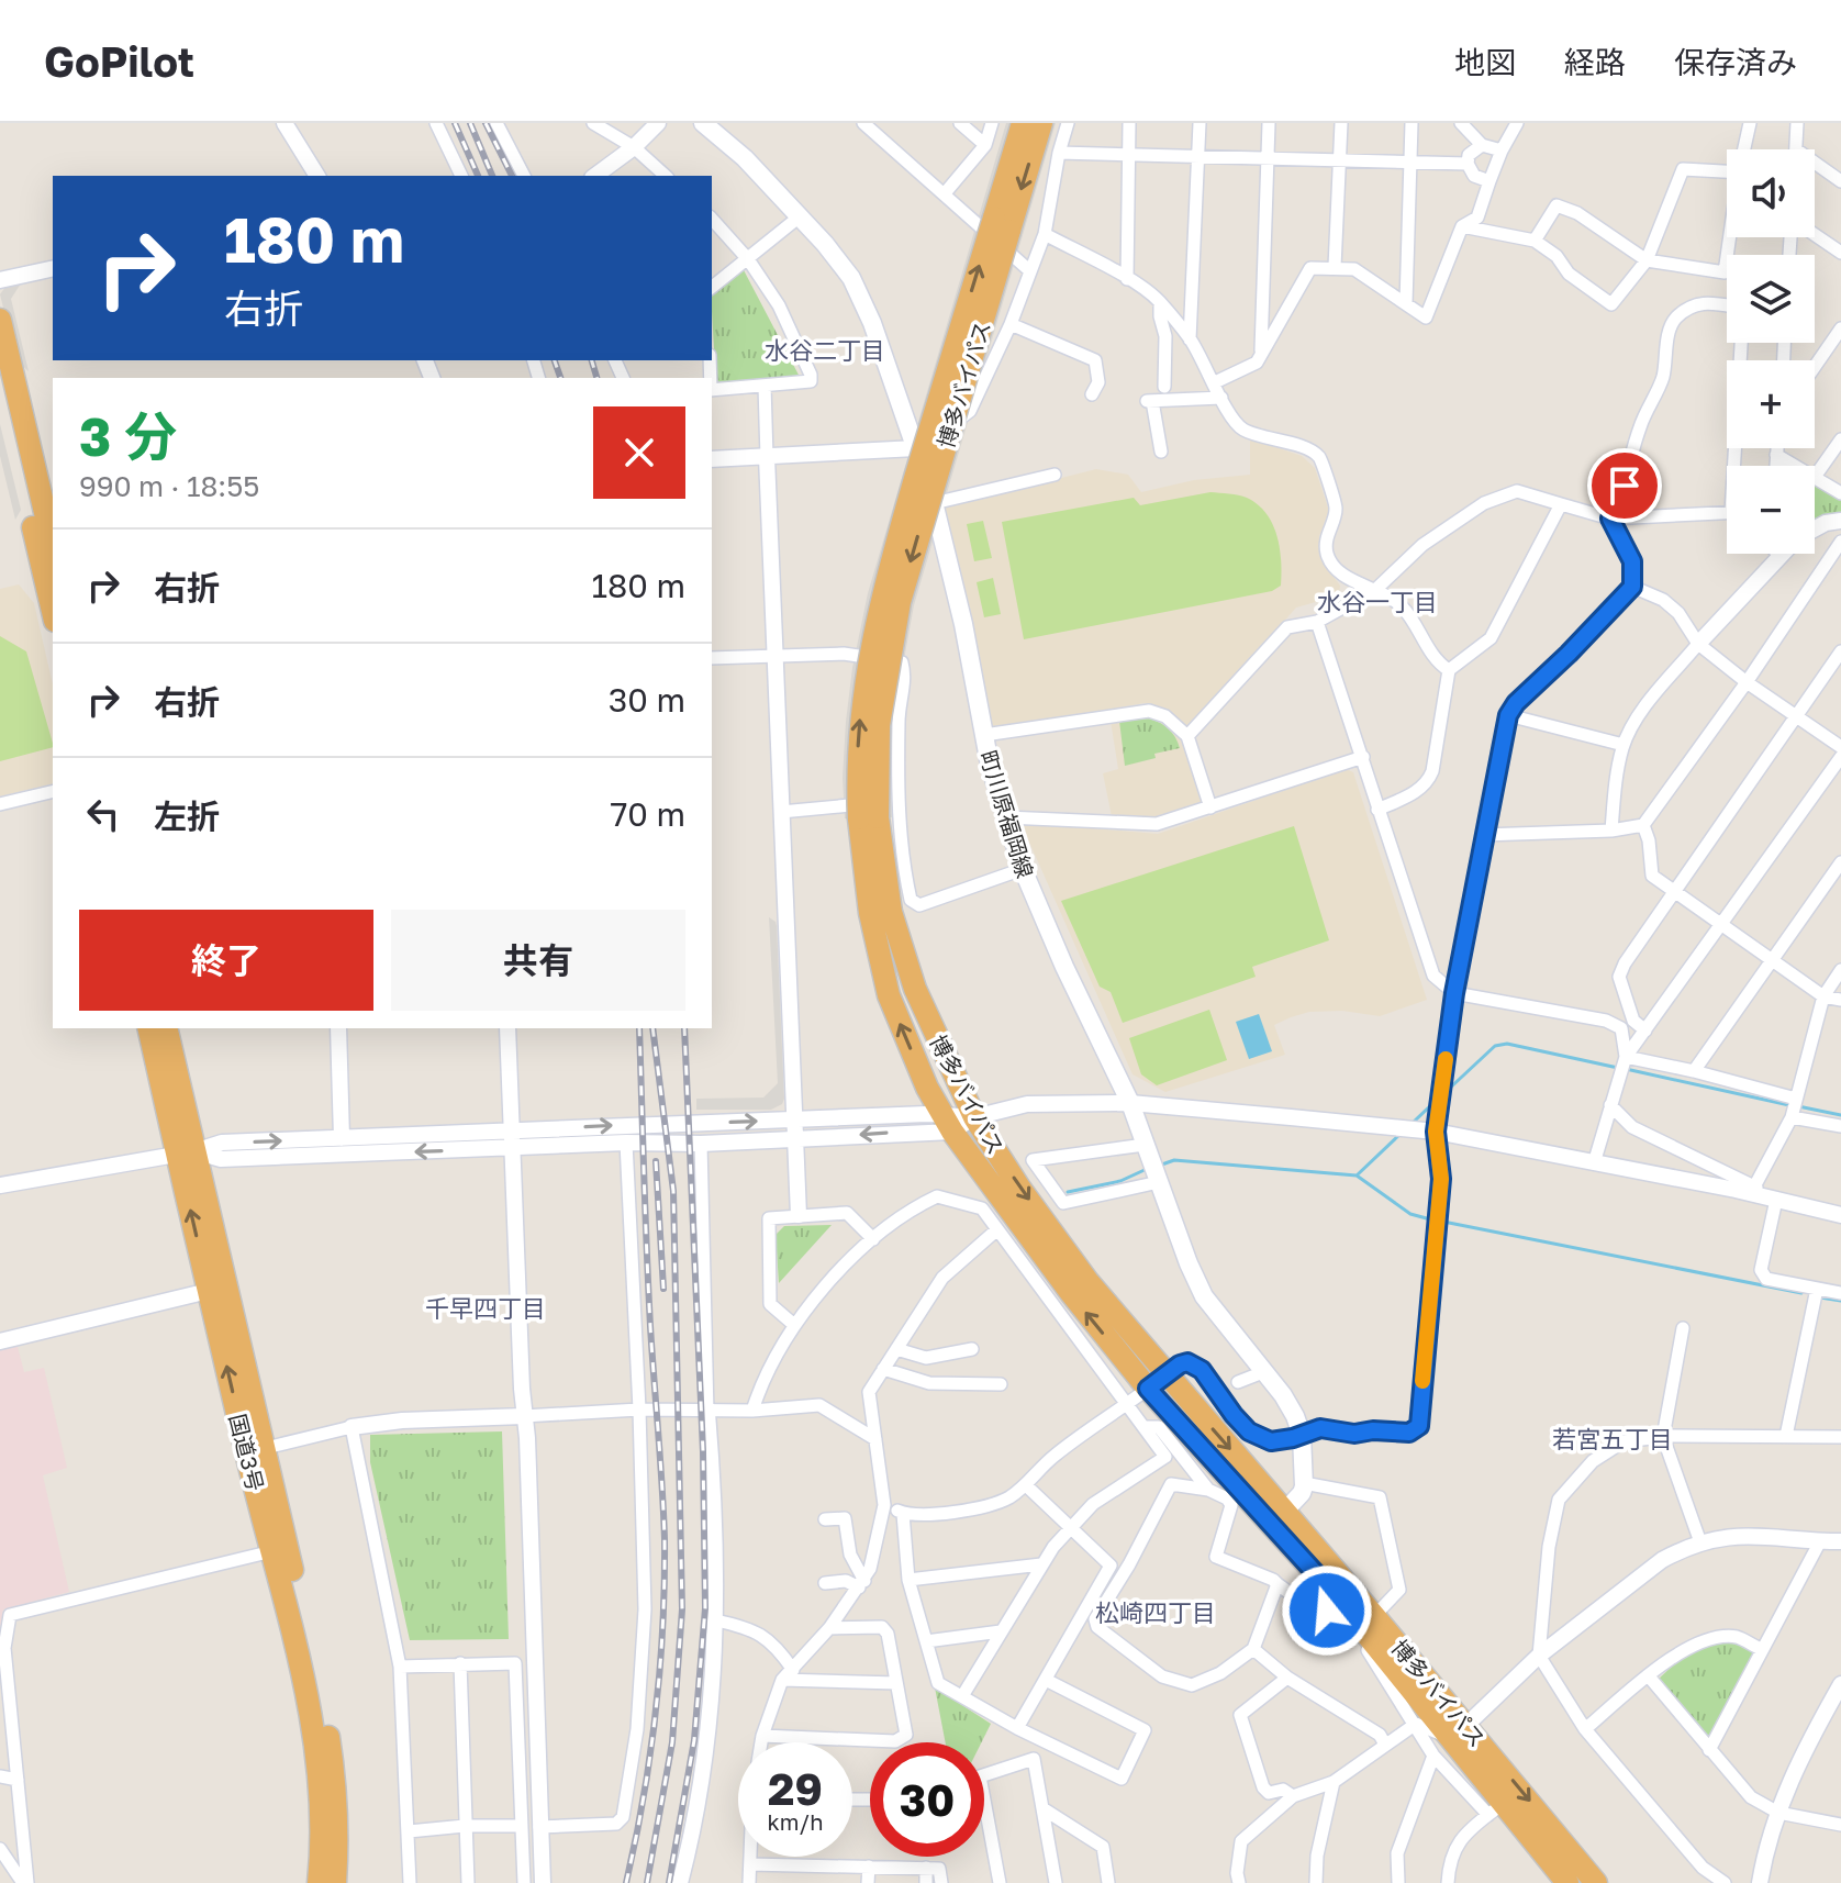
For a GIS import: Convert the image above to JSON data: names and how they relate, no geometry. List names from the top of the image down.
{
  "streets": {
    "highway": ["博多バイパス", "国道3号"],
    "main road": ["町川原福岡線"]
  },
  "districts": [
    "水谷二丁目",
    "水谷一丁目",
    "千早四丁目",
    "若宮五丁目",
    "松崎四丁目"
  ],
  "page": {
    "header": "GoPilot",
    "nav": ["地図", "経路", "保存済み"],
    "map_buttons": ["+", "−"],
    "turn": ["180 m", "右折"],
    "heading": ["3 分", "990 m · 18:55"],
    "list": [
      {
        "name": "右折",
        "value": "180 m"
      },
      {
        "name": "右折",
        "value": "30 m"
      },
      {
        "name": "左折",
        "value": "70 m"
      }
    ],
    "buttons": ["終了", "共有"],
    "speed": "29 km/h",
    "limit": "30"
  }
}
